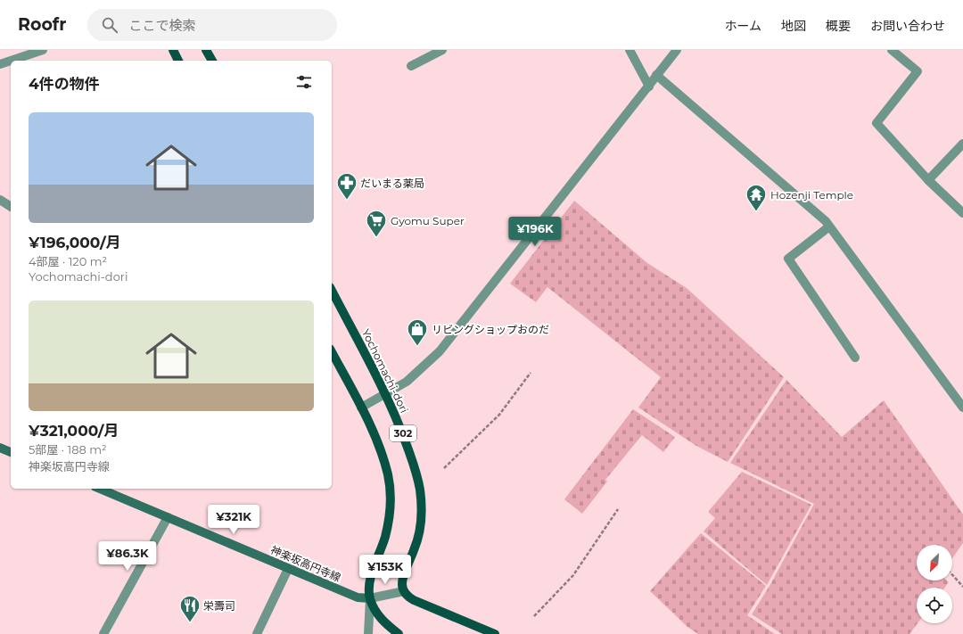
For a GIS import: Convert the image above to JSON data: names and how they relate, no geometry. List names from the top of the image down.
{
  "streets": {
    "main road": ["Yochomachi-dori", "302", "神楽坂高円寺線"]
  },
  "crossings": [
    ["302", "神楽坂高円寺線"]
  ],
  "places": {
    "pharmacy": ["だいまる薬局"],
    "temple": ["Hozenji Temple"],
    "supermarket": ["Gyomu Super"],
    "shop": ["リビングショップおのだ"],
    "restaurant": ["栄壽司"]
  },
  "north": "bottom left",
  "page": {
    "header": "Roofr",
    "search": "ここで検索",
    "nav": [
      "ホーム",
      "地図",
      "概要",
      "お問い合わせ"
    ],
    "heading": "4件の物件",
    "list": [
      {
        "name": "¥196,000/月",
        "note": "4部屋 · 120 m² · Yochomachi-dori"
      },
      {
        "name": "¥321,000/月",
        "note": "5部屋 · 188 m² · 神楽坂高円寺線"
      }
    ],
    "price": [
      "¥196K",
      "¥321K",
      "¥86.3K",
      "¥153K"
    ]
  }
}
